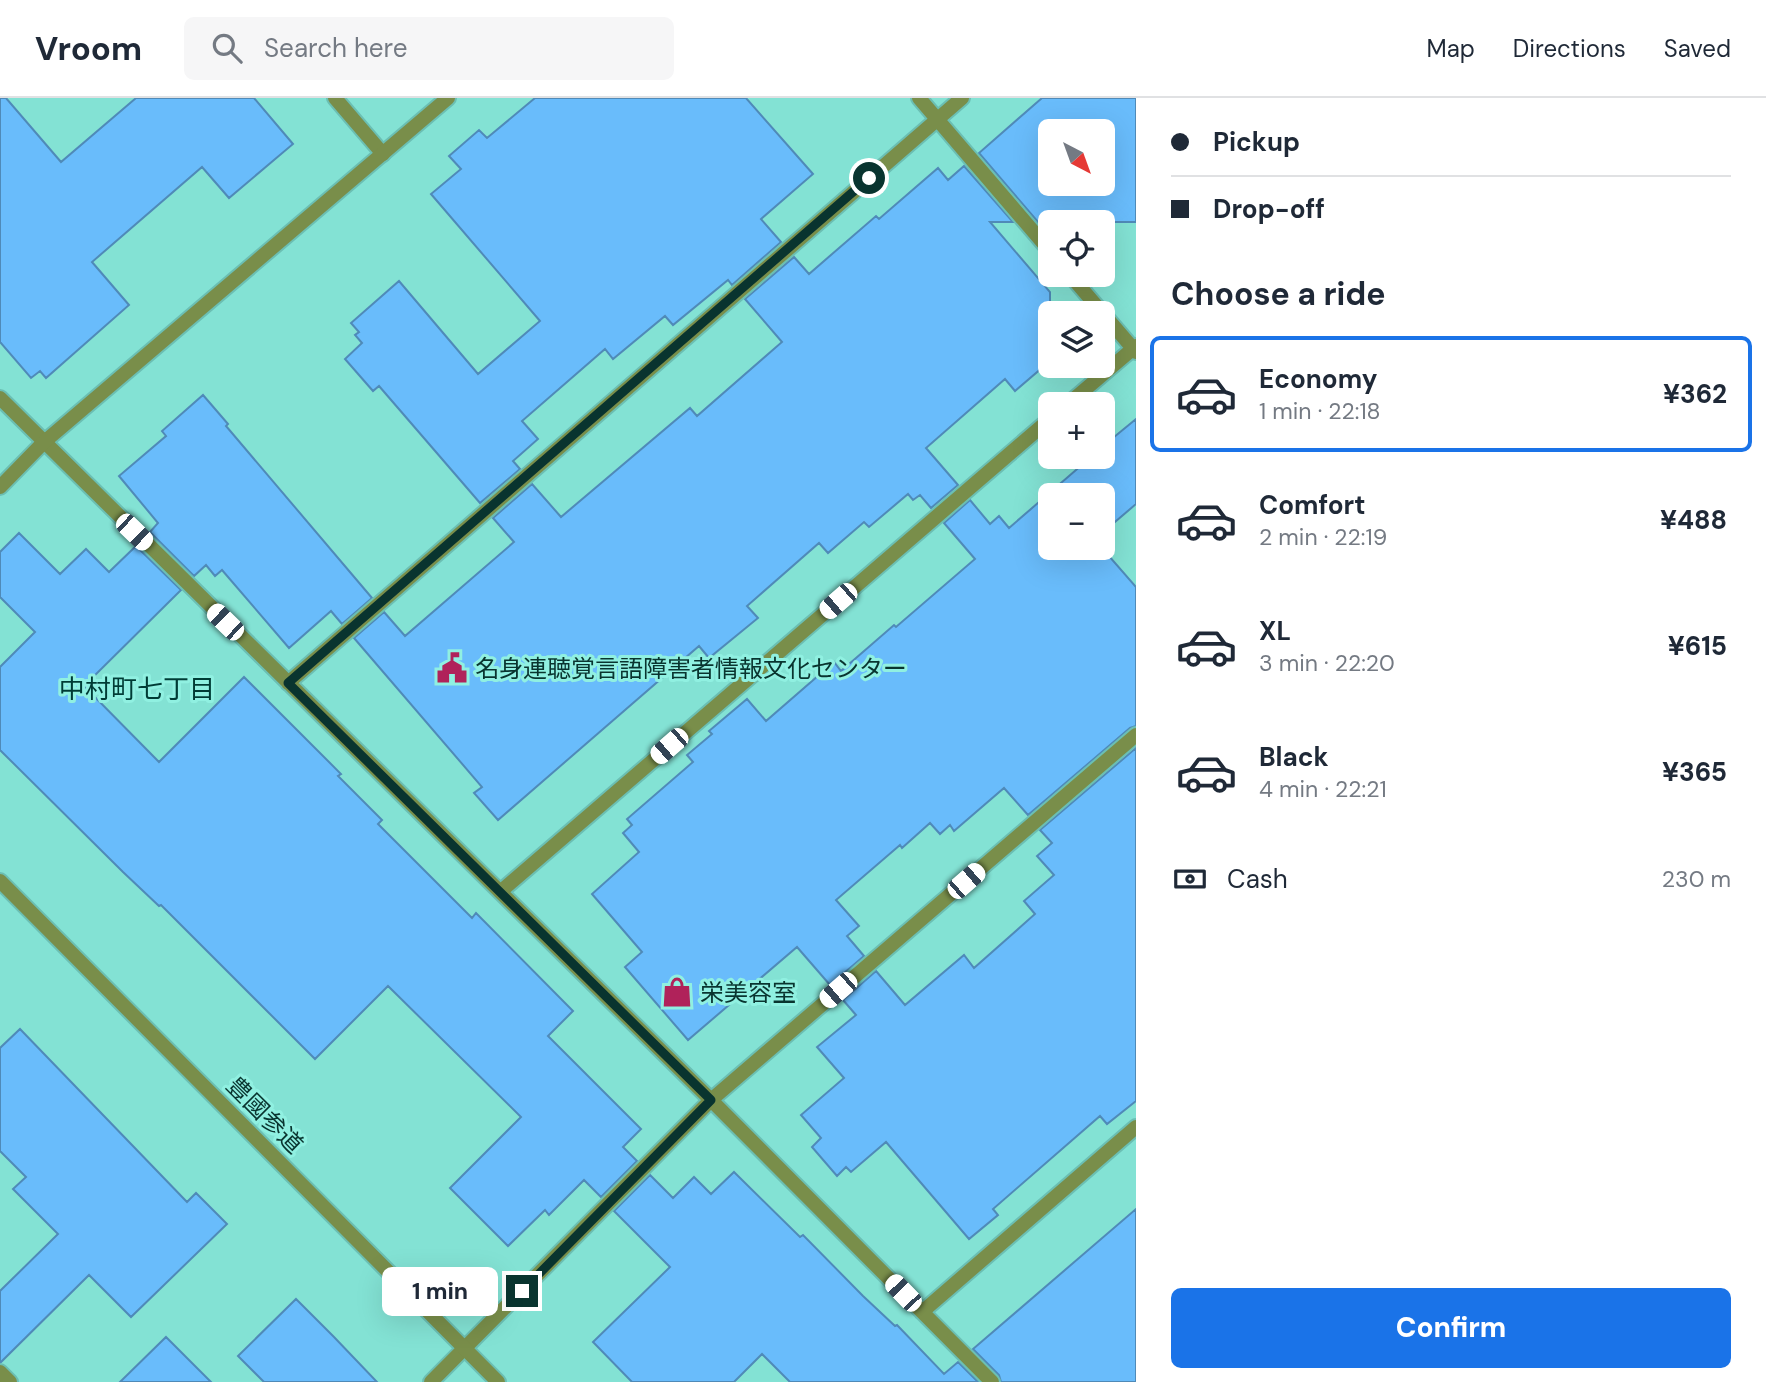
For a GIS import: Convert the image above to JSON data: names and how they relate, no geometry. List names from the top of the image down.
{
  "streets": {
    "street": ["豊國参道"]
  },
  "districts": ["中村町七丁目"],
  "places": {
    "public building": ["名身連聴覚言語障害者情報文化センター"],
    "shop": ["栄美容室"]
  },
  "north": "bottom right",
  "page": {
    "header": "Vroom",
    "search": "Search here",
    "nav": ["Map", "Directions", "Saved"],
    "banner": ["Pickup", "Drop-off"],
    "map_buttons": ["+", "−"],
    "heading": "Choose a ride",
    "list": [
      {
        "name": "Economy",
        "note": "1 min · 22:18",
        "value": "¥362"
      },
      {
        "name": "Comfort",
        "note": "2 min · 22:19",
        "value": "¥488"
      },
      {
        "name": "XL",
        "note": "3 min · 22:20",
        "value": "¥615"
      },
      {
        "name": "Black",
        "note": "4 min · 22:21",
        "value": "¥365"
      }
    ],
    "pay": ["Cash", "230 m"],
    "bubble": "1 min",
    "buttons": "Confirm"
  }
}
